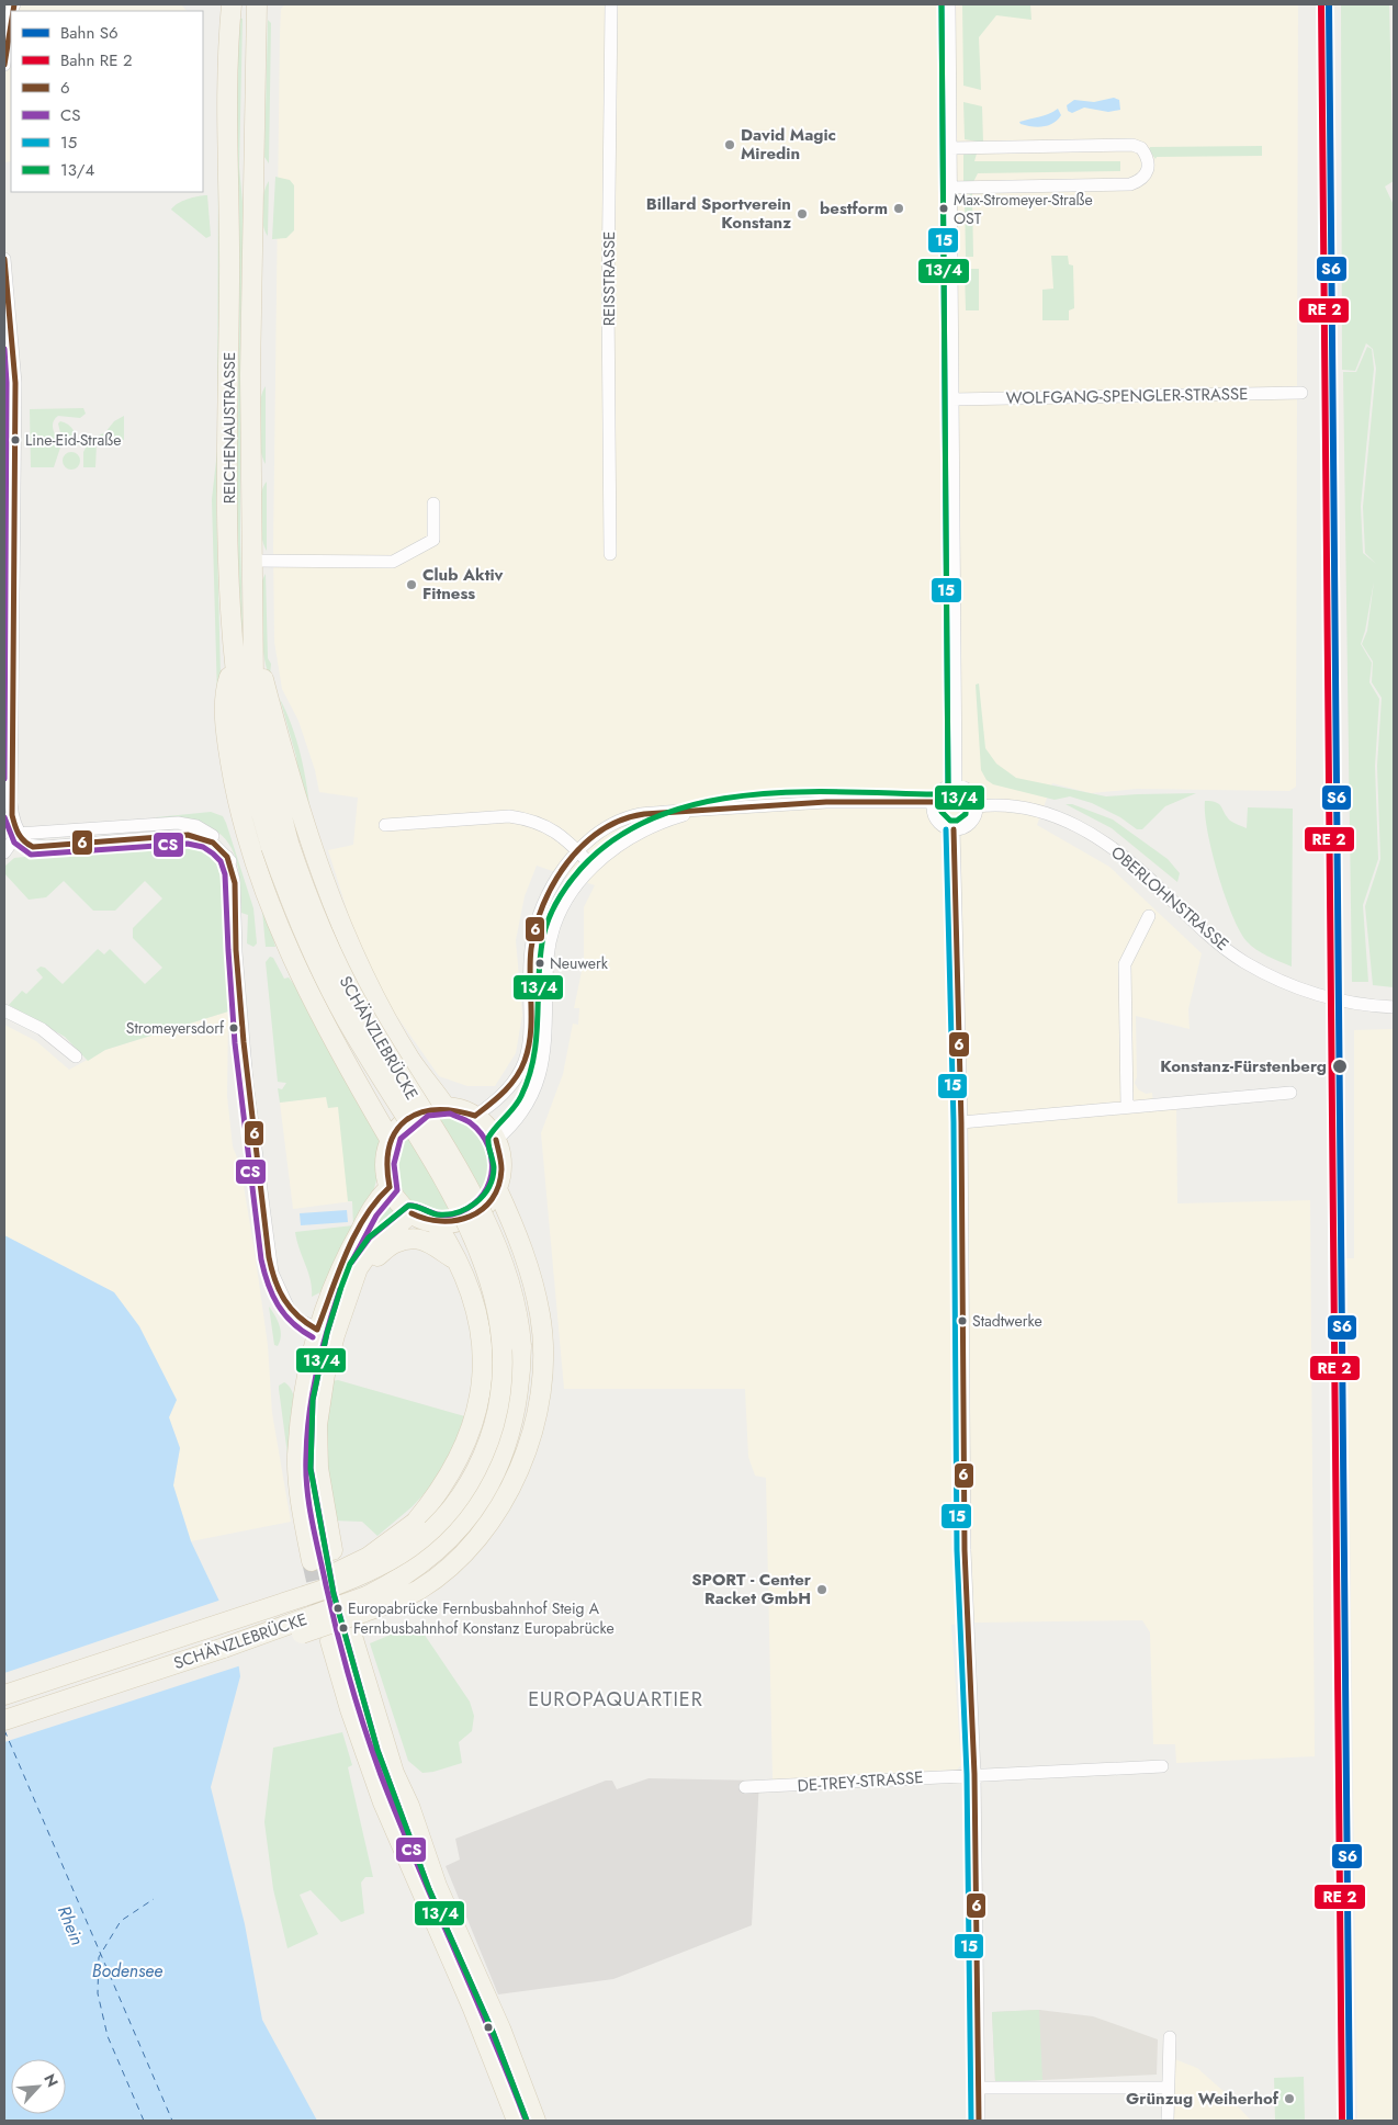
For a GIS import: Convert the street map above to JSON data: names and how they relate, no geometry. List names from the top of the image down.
{
  "streets": {
    "main road": ["REICHENAUSTRASSE", "SCHÄNZLEBRÜCKE"],
    "street": [
      "REISSTRASSE",
      "WOLFGANG-SPENGLER-STRASSE",
      "OBERLOHNSTRASSE",
      "DE-TREY-STRASSE"
    ]
  },
  "crossings": [
    ["REICHENAUSTRASSE", "SCHÄNZLEBRÜCKE"]
  ],
  "districts": ["EUROPAQUARTIER"],
  "water": ["Rhein", "Bodensee"],
  "places": [
    "David Magic Miredin",
    "bestform",
    "Max-Stromeyer-Straße OST",
    "Billard Sportverein Konstanz",
    "Line-Eid-Straße",
    "Club Aktiv Fitness",
    "Neuwerk",
    "Stromeyersdorf",
    "Konstanz-Fürstenberg",
    "Stadtwerke",
    "SPORT - Center Racket GmbH",
    "Europabrücke Fernbusbahnhof Steig A",
    "Fernbusbahnhof Konstanz Europabrücke",
    "Grünzug Weiherhof"
  ],
  "lines": [
    "rail line S6",
    "transit line 6",
    "transit line 15",
    "transit line 13/4",
    "transit line CS"
  ],
  "legend": [
    "Bahn S6",
    "Bahn RE 2",
    "6",
    "CS",
    "15",
    "13/4"
  ],
  "north": "top right"
}
